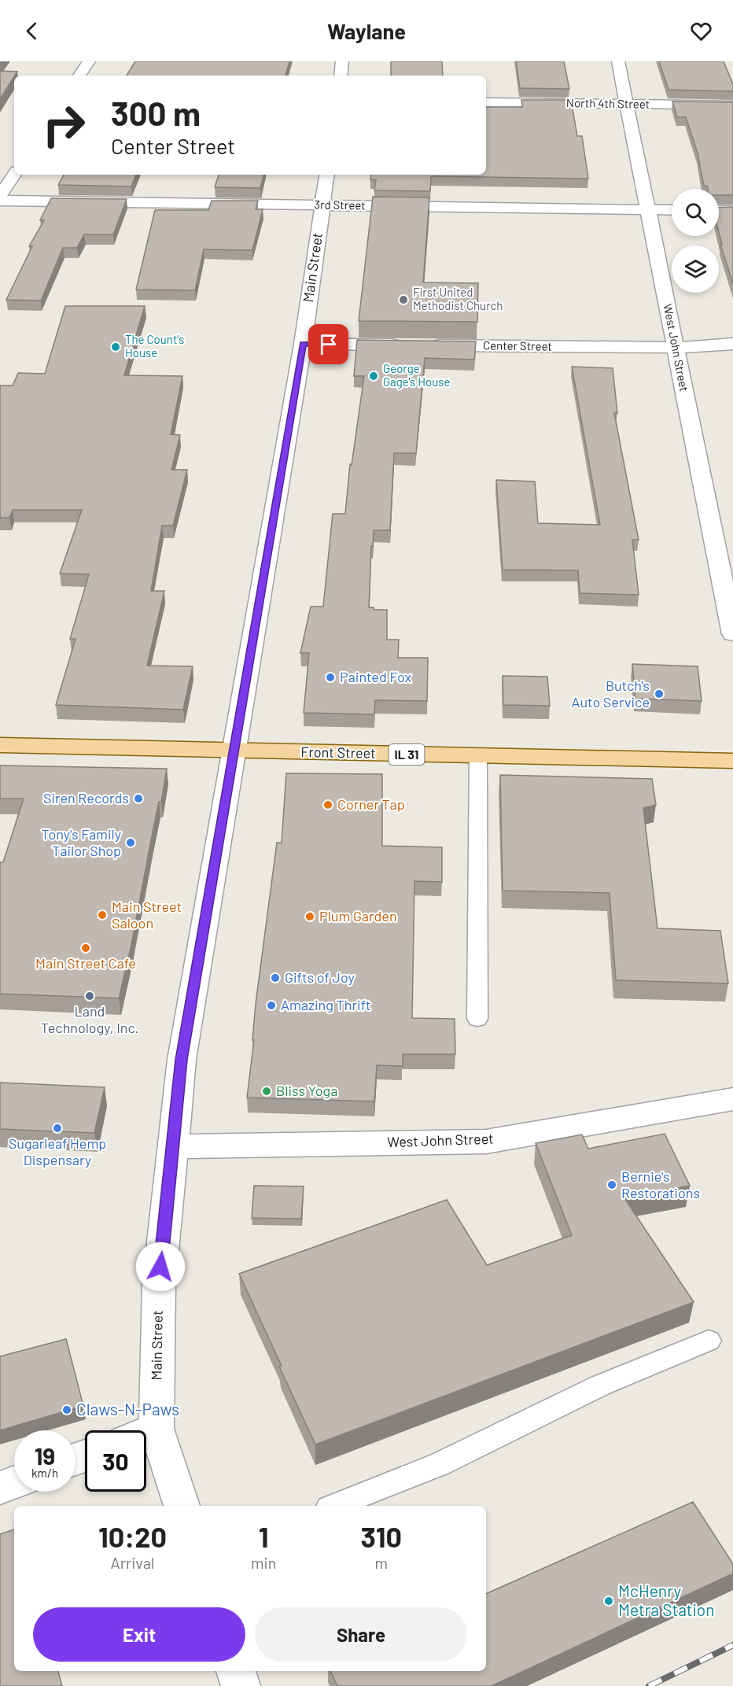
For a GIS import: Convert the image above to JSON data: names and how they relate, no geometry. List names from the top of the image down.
{
  "streets": {
    "main road": ["Front Street", "IL 31"],
    "street": [
      "North 4th Street",
      "3rd Street",
      "Main Street",
      "Center Street",
      "West John Street"
    ]
  },
  "crossings": [
    ["North 4th Street", "West John Street"],
    ["3rd Street", "Main Street"],
    ["3rd Street", "West John Street"],
    ["Main Street", "West John Street"],
    ["Main Street", "Front Street"],
    ["Center Street", "West John Street"]
  ],
  "places": [
    "First United Methodist Church",
    "The Count's House",
    "George Gage's House",
    "Painted Fox",
    "Butch's Auto Service",
    "Siren Records",
    "Corner Tap",
    "Tony's Family Tailor Shop",
    "Main Street Saloon",
    "Plum Garden",
    "Main Street Cafe",
    "Gifts of Joy",
    "Land Technology, Inc.",
    "Amazing Thrift",
    "Bliss Yoga",
    "Sugarleaf Hemp Dispensary",
    "Bernie's Restorations",
    "Claws-N-Paws",
    "McHenry Metra Station"
  ],
  "page": {
    "header": "Waylane",
    "turn": ["300 m", "Center Street"],
    "speed": "19 km/h",
    "limit": "30",
    "eta": [
      "10:20",
      "Arrival",
      "1",
      "min",
      "310",
      "m"
    ],
    "buttons": ["Exit", "Share"]
  }
}
